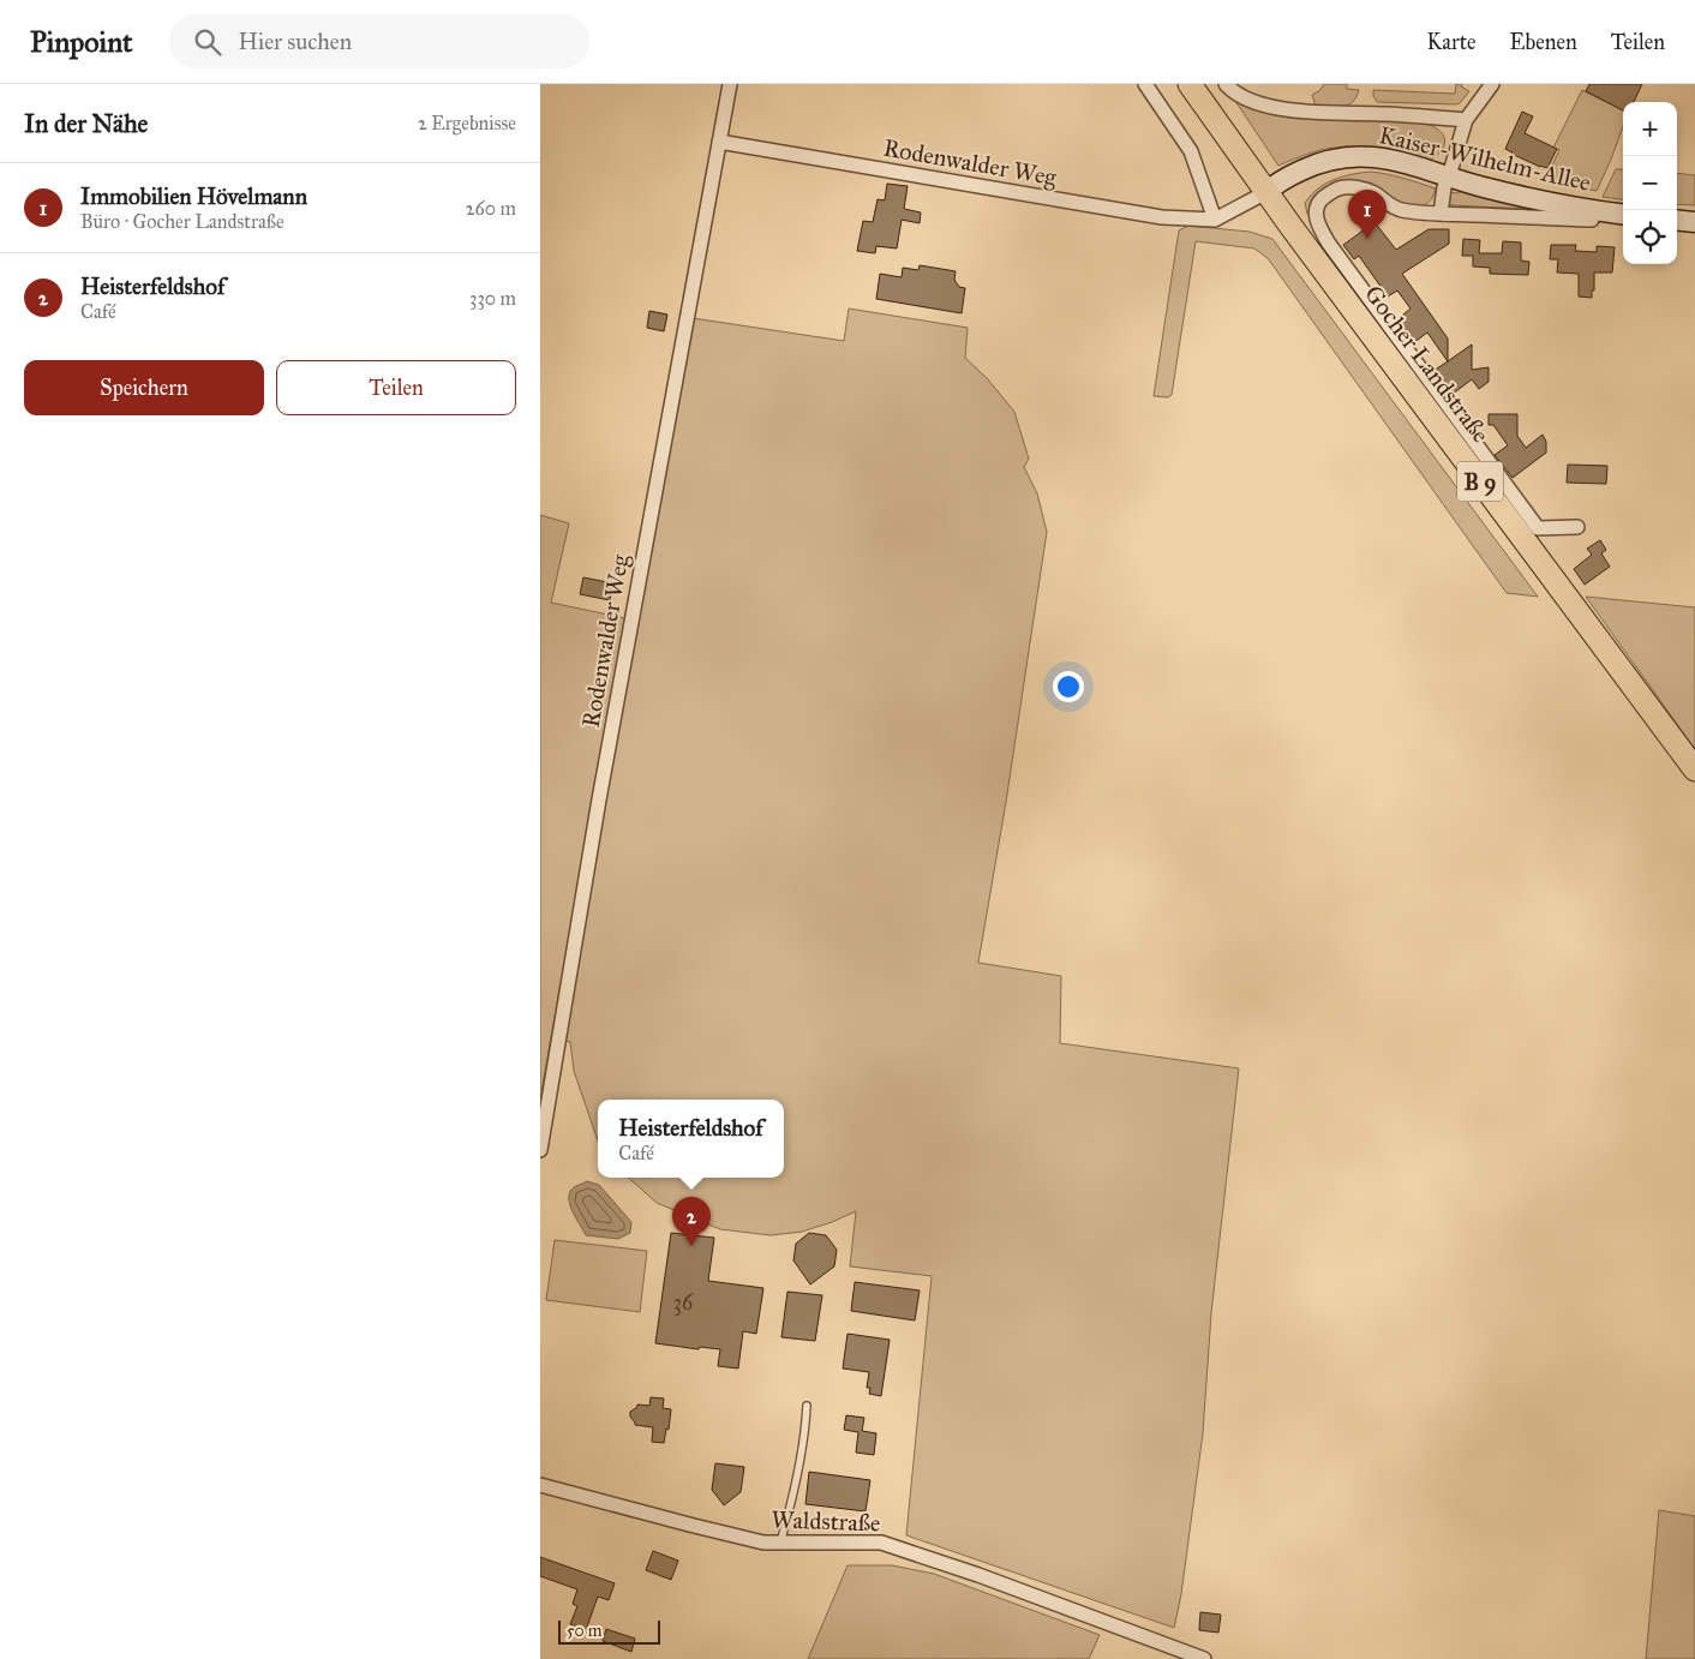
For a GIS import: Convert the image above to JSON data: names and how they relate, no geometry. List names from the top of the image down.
{
  "streets": {
    "main road": ["Gocher Landstraße", "B 9"],
    "street": ["Kaiser-Wilhelm-Allee", "Rodenwalder Weg", "Waldstraße"]
  },
  "crossings": [
    ["Kaiser-Wilhelm-Allee", "Gocher Landstraße"]
  ],
  "house_numbers": ["36"],
  "scale_bar": "50 m",
  "page": {
    "header": "Pinpoint",
    "search": "Hier suchen",
    "nav": ["Karte", "Ebenen", "Teilen"],
    "heading": ["In der Nähe", "2 Ergebnisse"],
    "map_buttons": ["+", "−"],
    "list": [
      {
        "mark": "1",
        "name": "Immobilien Hövelmann",
        "note": "Büro · Gocher Landstraße",
        "value": "260 m"
      },
      {
        "mark": "2",
        "name": "Heisterfeldshof",
        "note": "Café",
        "value": "330 m"
      }
    ],
    "pins": ["1", "2"],
    "buttons": ["Speichern", "Teilen"],
    "popup": ["Heisterfeldshof", "Café"],
    "scale": "50 m"
  }
}
